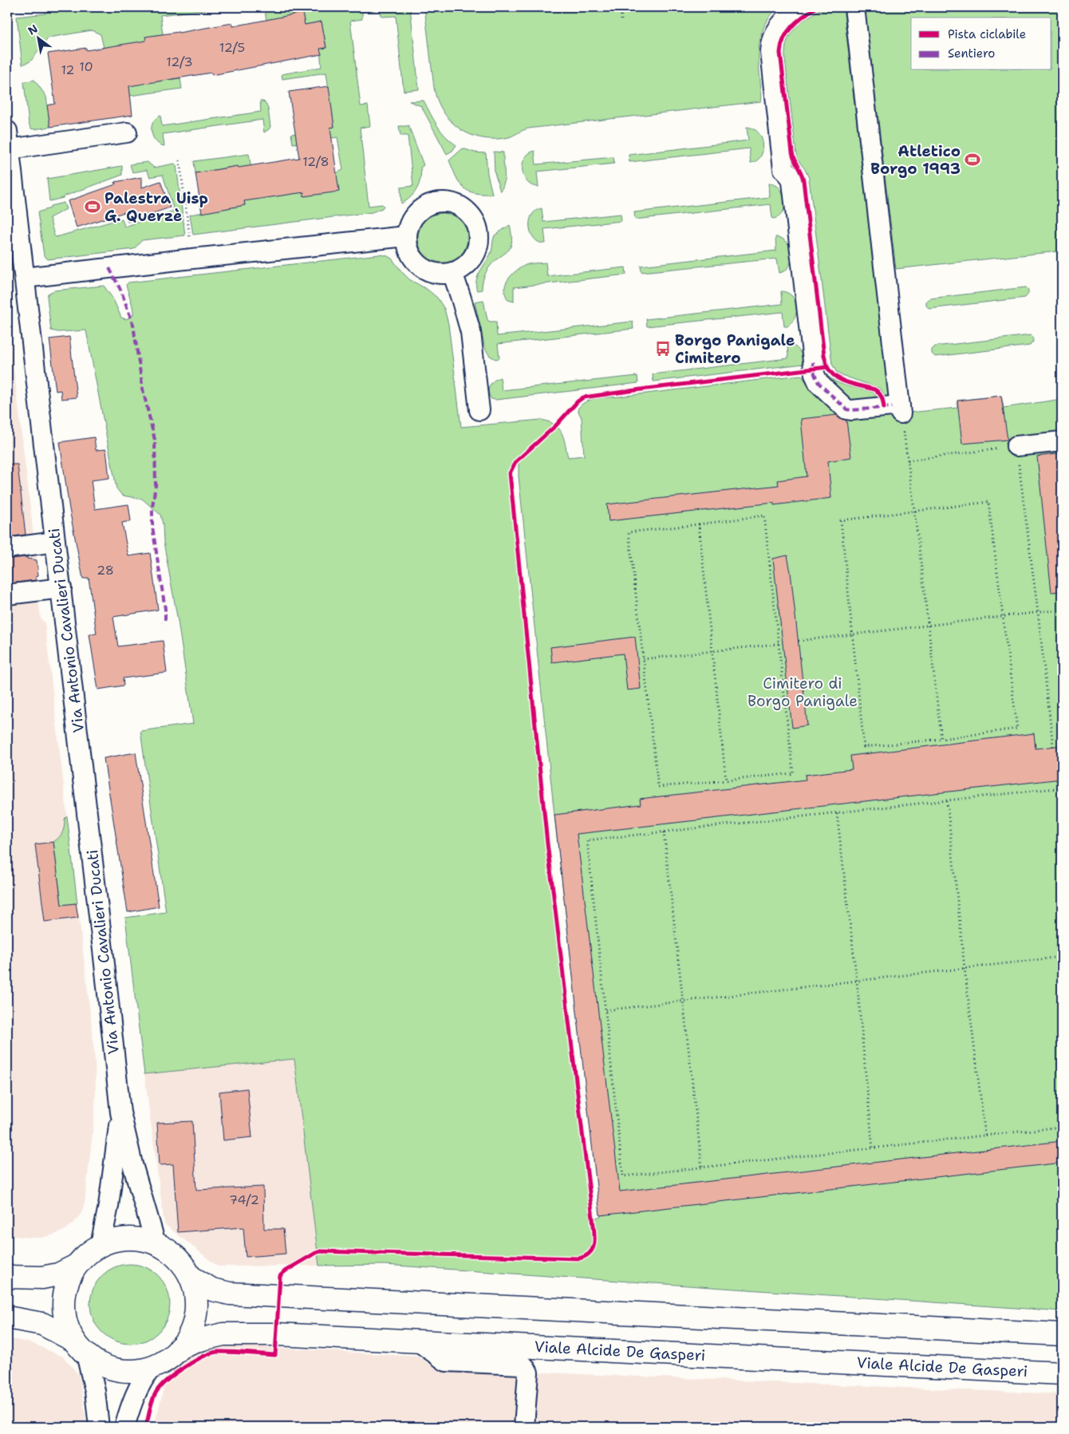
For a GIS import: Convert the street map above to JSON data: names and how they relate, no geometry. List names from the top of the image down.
{
  "streets": {
    "main road": ["Viale Alcide De Gasperi"],
    "street": ["Via Antonio Cavalieri Ducati"]
  },
  "crossings": [
    ["Via Antonio Cavalieri Ducati", "Viale Alcide De Gasperi"]
  ],
  "parks": ["Cimitero di Borgo Panigale"],
  "places": {
    "sports": ["Atletico Borgo 1993", "Palestra Uisp G. Querzè"],
    "bus stop": ["Borgo Panigale Cimitero"]
  },
  "house_numbers": [
    "12/5",
    "12/3",
    "10",
    "12",
    "12/8",
    "28",
    "74/2"
  ],
  "legend": ["Pista ciclabile", "Sentiero"],
  "north": "top left"
}
